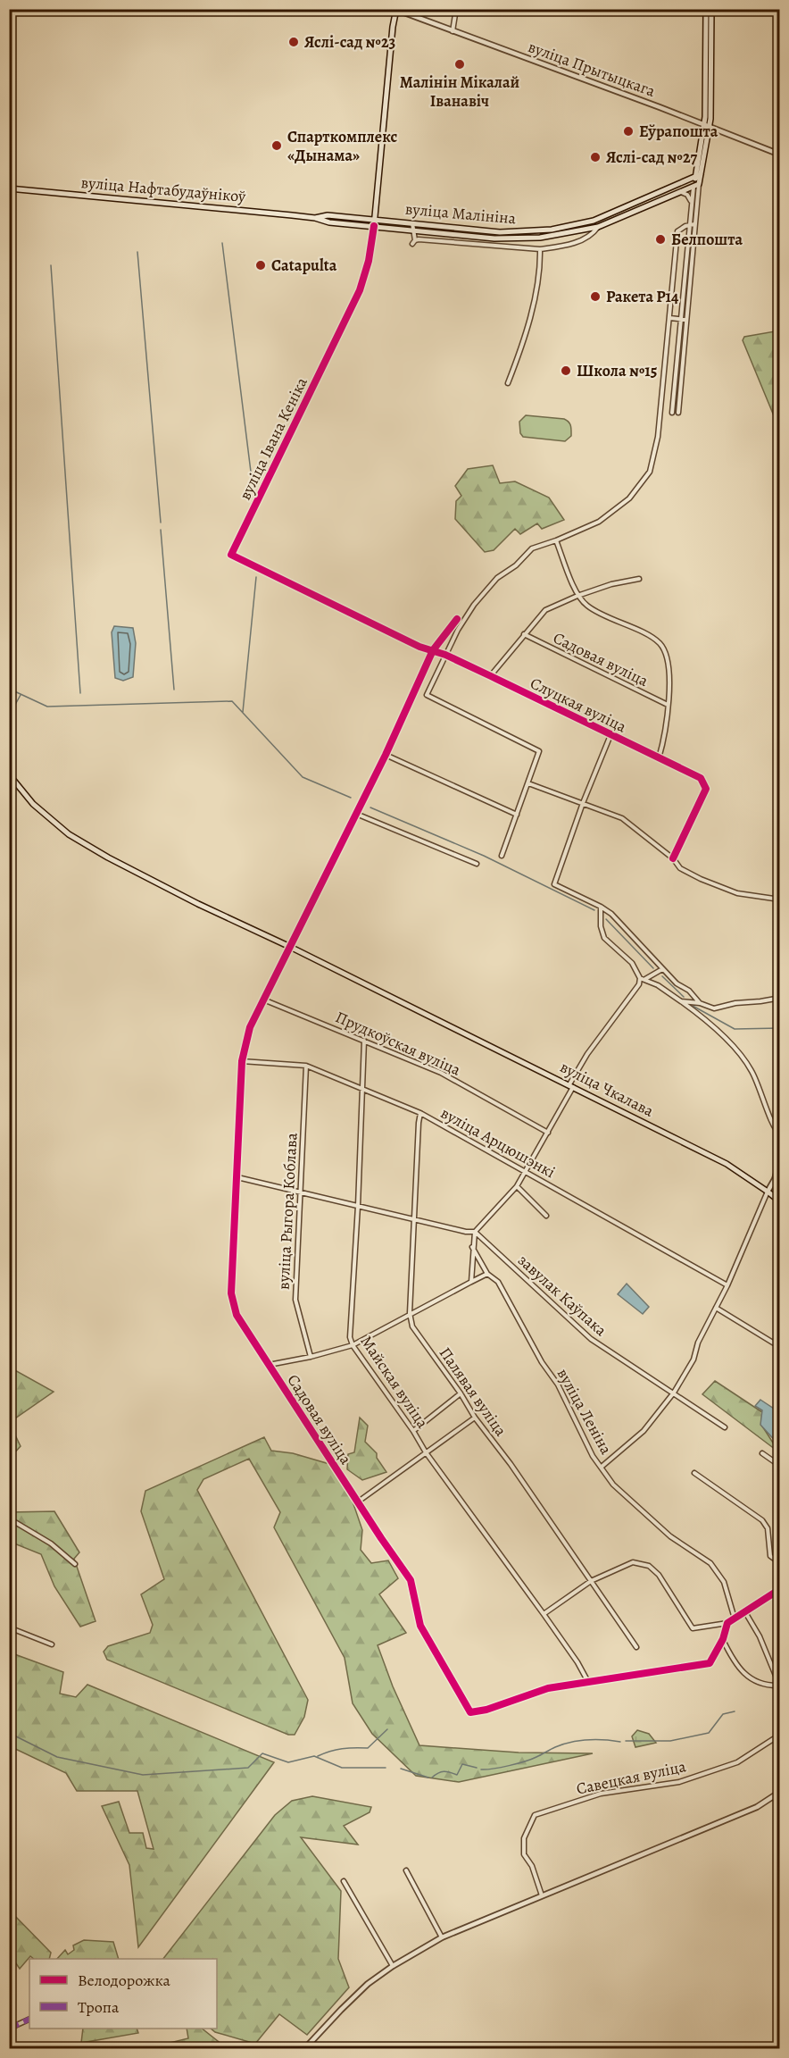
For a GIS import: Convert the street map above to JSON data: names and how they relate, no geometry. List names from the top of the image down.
{
  "streets": {
    "main road": ["вуліца Нафтабудаўнікоў", "вуліца Малініна", "вуліца Чкалава"],
    "street": [
      "вуліца Прытыцкага",
      "вуліца Івана Кеніка",
      "Садовая вуліца",
      "Слуцкая вуліца",
      "Прудкоўская вуліца",
      "вуліца Арцюшэнкі",
      "вуліца Рыгора Коблава",
      "завулак Каўпака",
      "Майская вуліца",
      "Палявая вуліца",
      "вуліца Леніна",
      "Савецкая вуліца"
    ]
  },
  "crossings": [
    ["вуліца Нафтабудаўнікоў", "вуліца Малініна"],
    ["вуліца Нафтабудаўнікоў", "вуліца Івана Кеніка"],
    ["вуліца Малініна", "вуліца Івана Кеніка"],
    ["вуліца Івана Кеніка", "Слуцкая вуліца"],
    ["Садовая вуліца", "Слуцкая вуліца"],
    ["Садовая вуліца", "Прудкоўская вуліца"],
    ["Садовая вуліца", "вуліца Чкалава"],
    ["Садовая вуліца", "вуліца Арцюшэнкі"],
    ["Садовая вуліца", "Майская вуліца"],
    ["Прудкоўская вуліца", "Майская вуліца"],
    ["вуліца Арцюшэнкі", "вуліца Рыгора Коблава"],
    ["вуліца Арцюшэнкі", "Майская вуліца"],
    ["вуліца Арцюшэнкі", "Палявая вуліца"]
  ],
  "places": [
    "Яслі-сад №23",
    "Малінін Мікалай Іванавіч",
    "Еўрапошта",
    "Спарткомплекс «Дынама»",
    "Яслі-сад №27",
    "Белпошта",
    "Catapulta",
    "Ракета Р14",
    "Школа №15"
  ],
  "legend": ["Велодорожка", "Тропа"]
}
